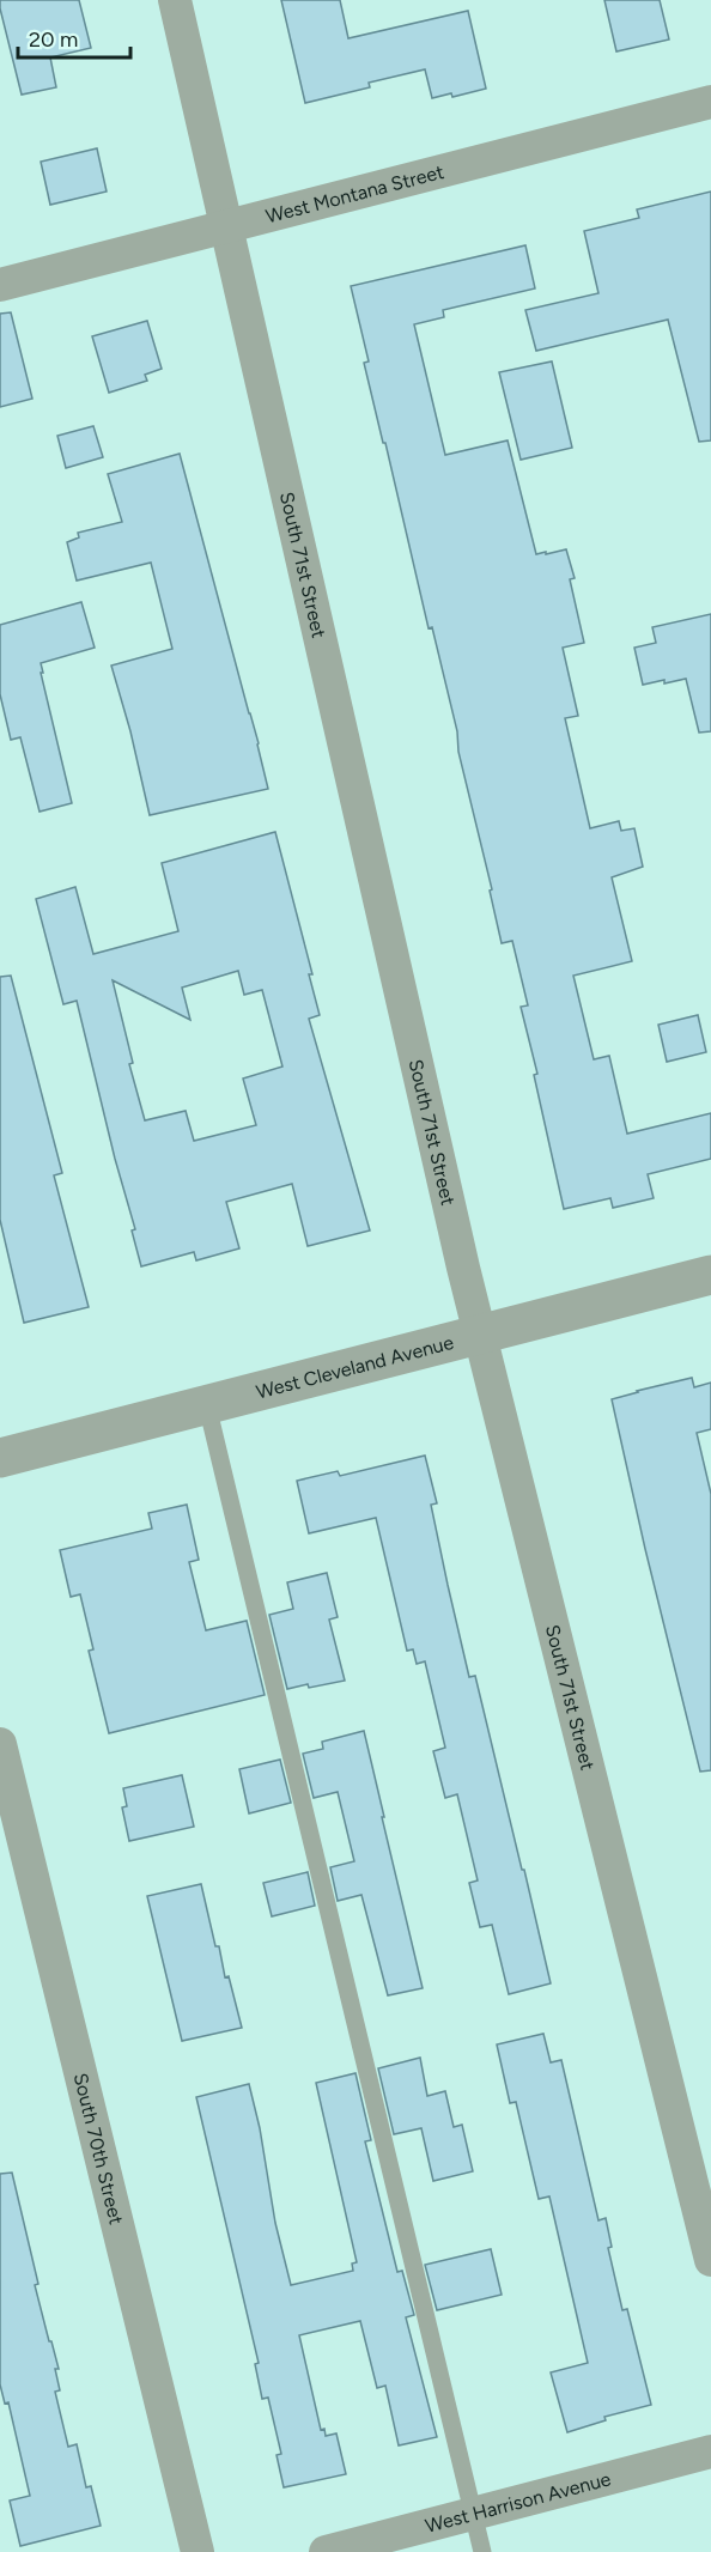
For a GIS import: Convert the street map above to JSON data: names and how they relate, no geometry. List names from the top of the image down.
{
  "streets": {
    "street": [
      "West Montana Street",
      "South 71st Street",
      "West Cleveland Avenue",
      "South 70th Street",
      "West Harrison Avenue"
    ]
  },
  "crossings": [
    ["West Montana Street", "South 71st Street"],
    ["South 71st Street", "West Cleveland Avenue"]
  ],
  "scale_bar": "20 m"
}
